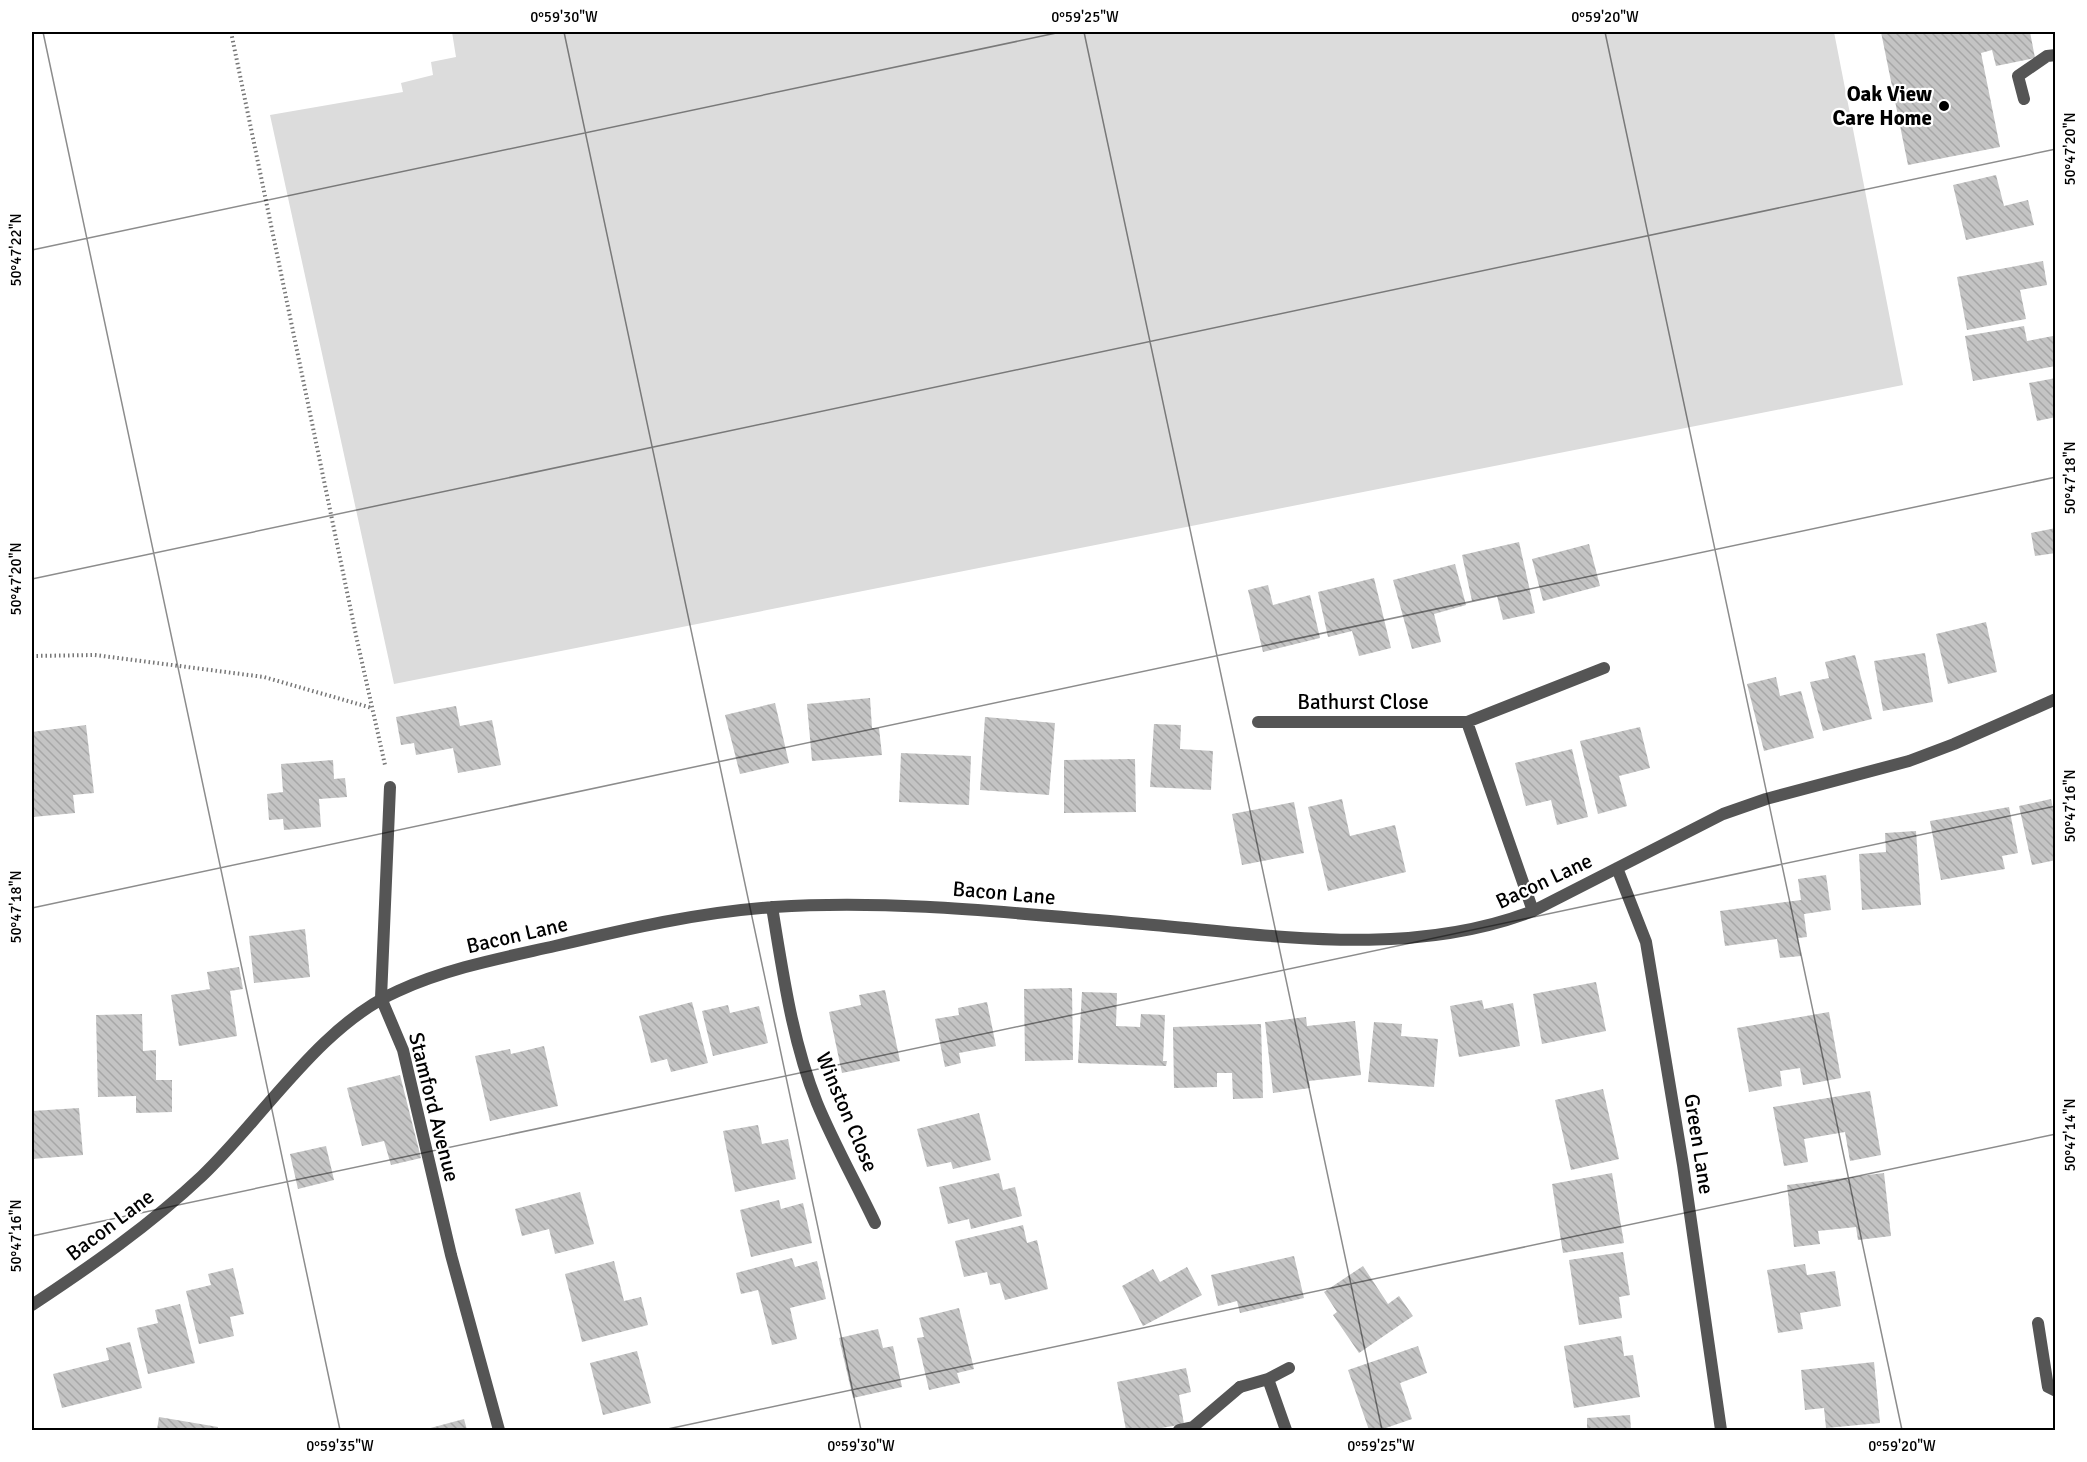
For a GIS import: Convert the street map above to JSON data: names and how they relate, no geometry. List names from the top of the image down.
{
  "streets": {
    "street": [
      "Bathurst Close",
      "Bacon Lane",
      "Stamford Avenue",
      "Winston Close",
      "Green Lane"
    ]
  },
  "crossings": [
    ["Bacon Lane", "Stamford Avenue"],
    ["Bacon Lane", "Winston Close"],
    ["Bacon Lane", "Green Lane"]
  ],
  "places": ["Oak View Care Home"],
  "coordinates": [
    "0°59'30\"W",
    "0°59'25\"W",
    "0°59'20\"W",
    "50°47'20\"N",
    "50°47'22\"N",
    "50°47'18\"N",
    "50°47'16\"N",
    "50°47'14\"N",
    "0°59'35\"W"
  ]
}
